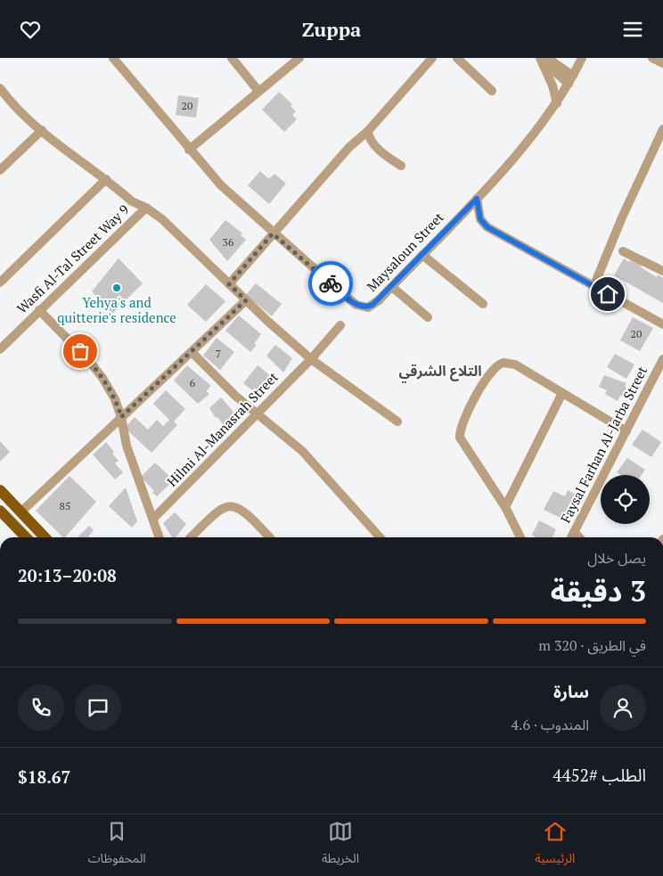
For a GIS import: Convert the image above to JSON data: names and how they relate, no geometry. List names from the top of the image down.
{
  "streets": {
    "street": [
      "Maysaloun Street",
      "Wasfi Al-Tal Street Way 9",
      "Hilmi Al-Manasrah Street",
      "Faysal Farhan Al-Jarba Street"
    ]
  },
  "districts": ["التلاع الشرقي"],
  "places": ["Yehya's and quitterie's residence"],
  "house_numbers": [
    "20",
    "36",
    "20",
    "7",
    "6",
    "85"
  ],
  "page": {
    "header": "Zuppa",
    "heading": ["3 دقيقة", "يصل خلال", "20:08–20:13"],
    "panel": [
      "سارة",
      "المندوب · 4.6",
      "الطلب #4452",
      "$18.67"
    ],
    "bar": "في الطريق · 320 m",
    "tabs": ["الرئيسية", "الخريطة", "المحفوظات"]
  }
}
